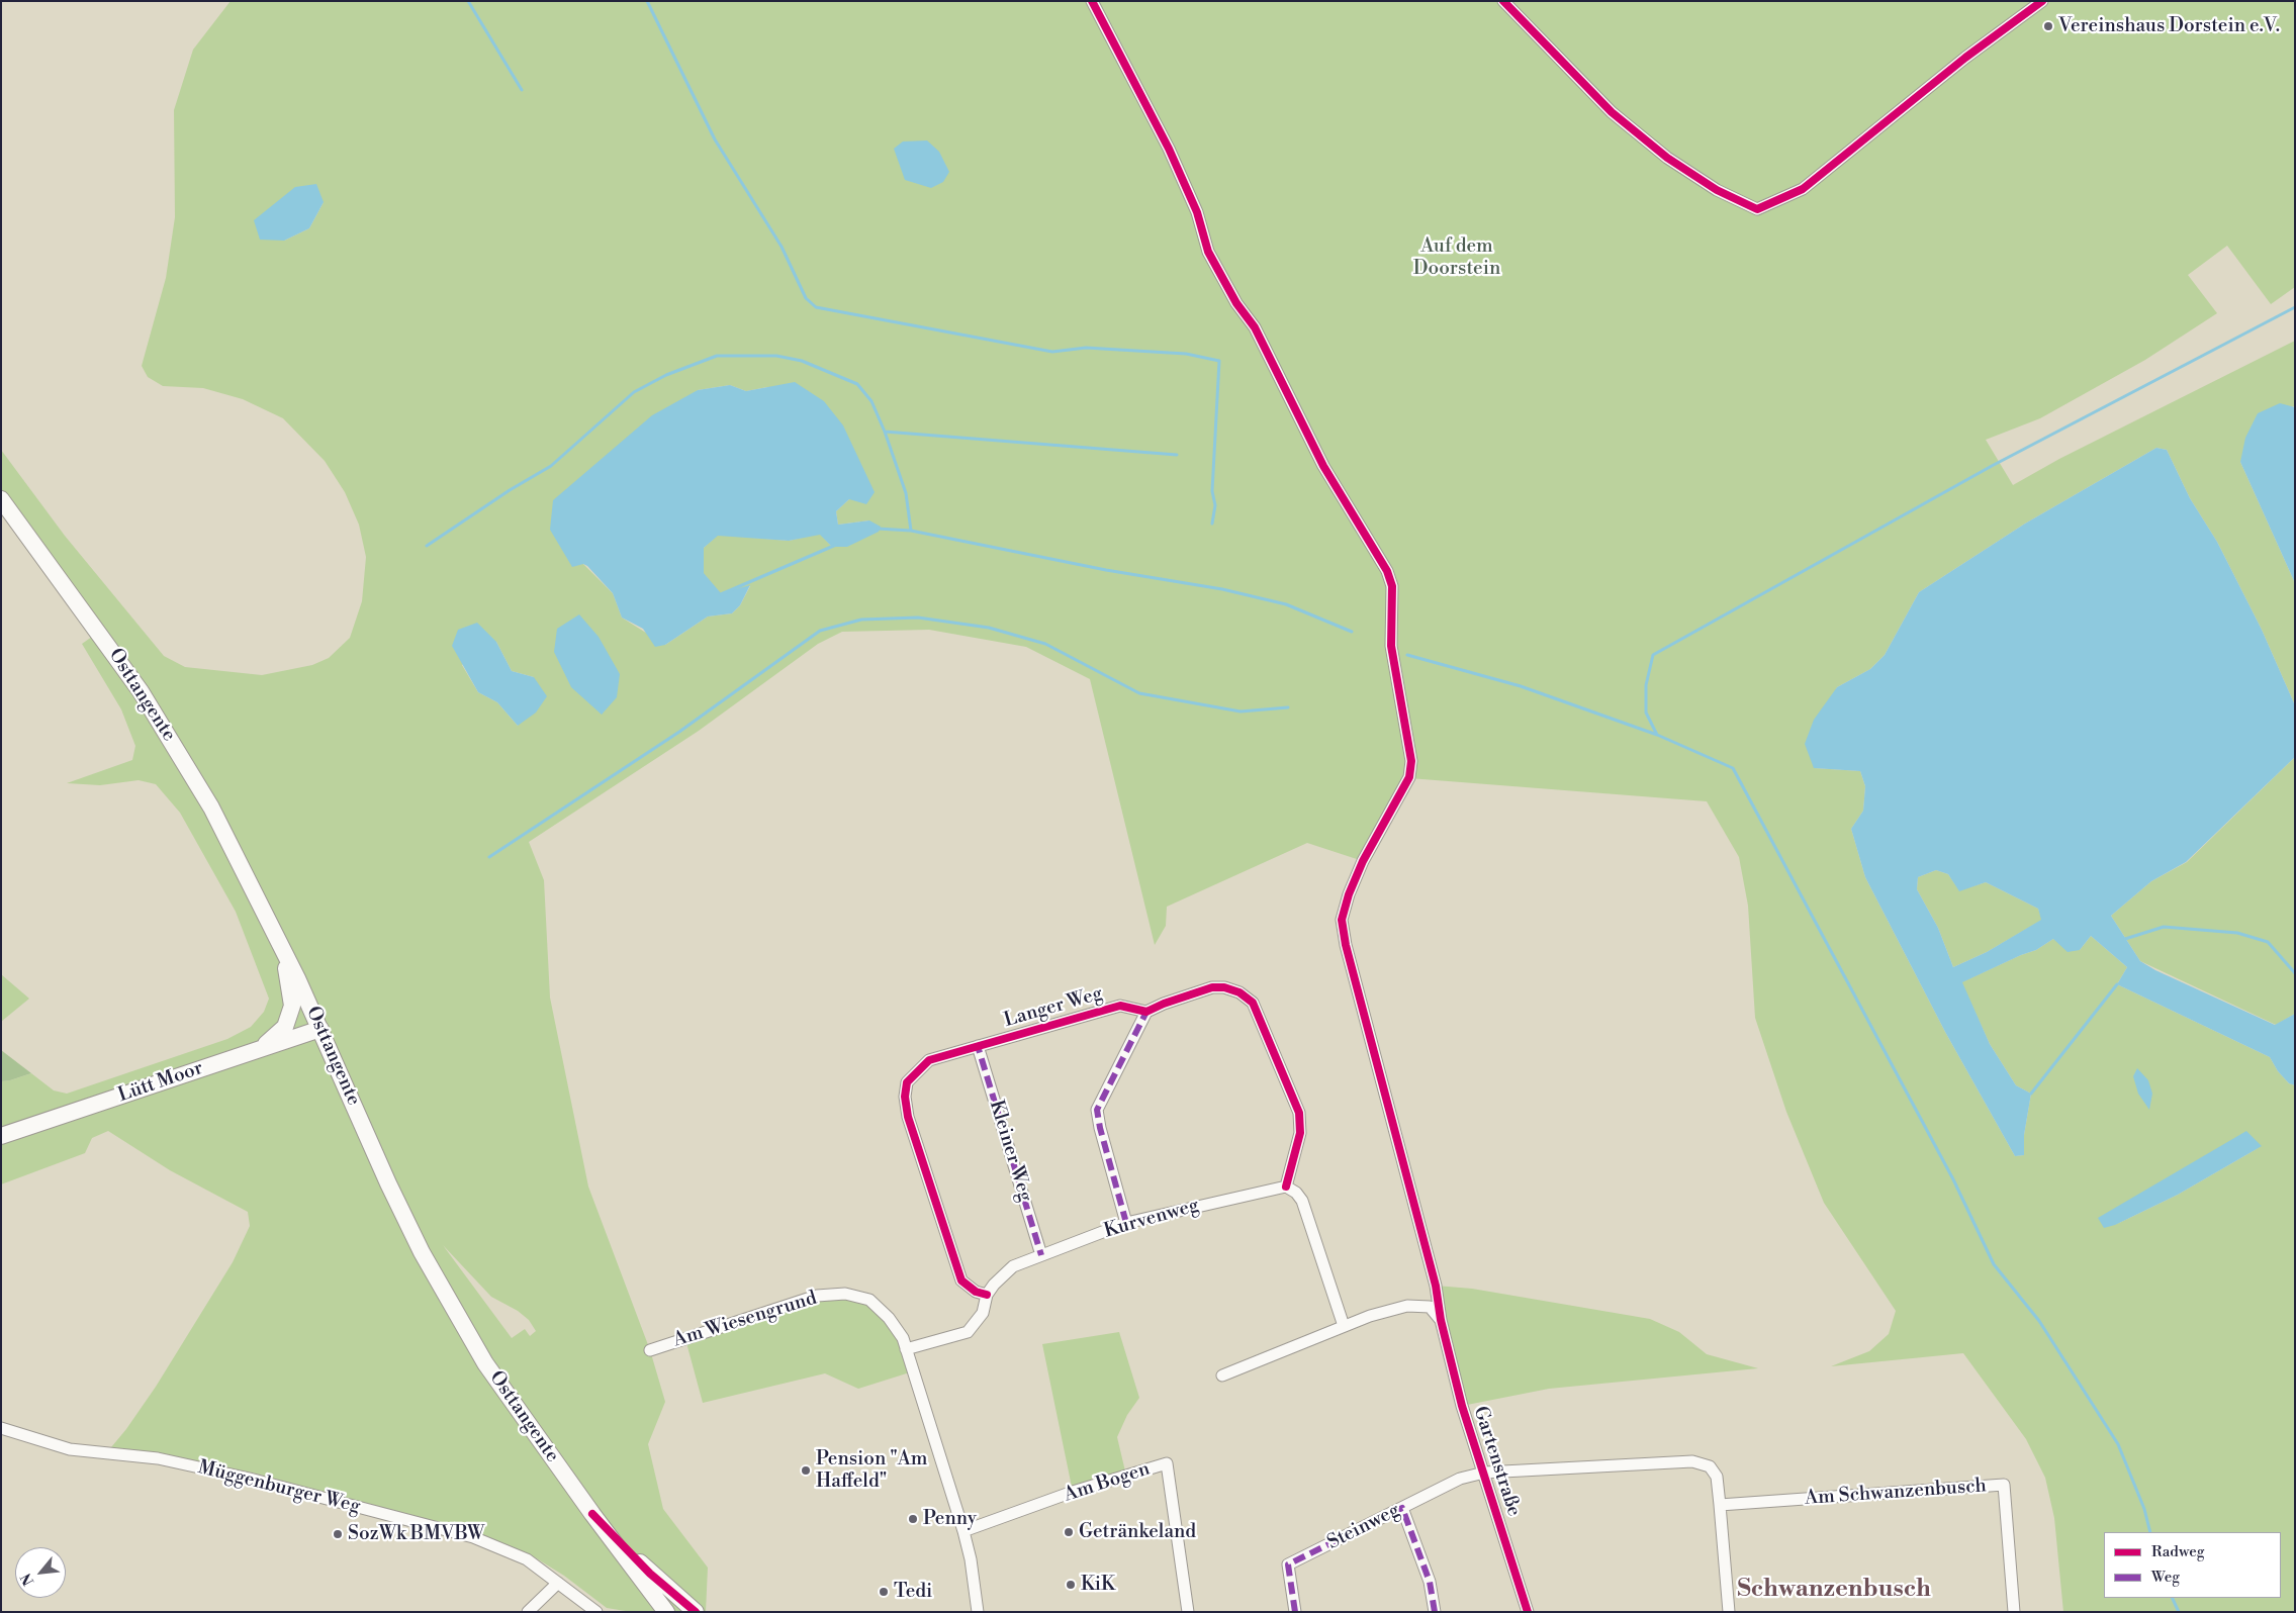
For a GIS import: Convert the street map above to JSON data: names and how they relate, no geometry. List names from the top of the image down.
{
  "streets": {
    "main road": ["Osttangente", "Lütt Moor"],
    "street": [
      "Langer Weg",
      "Kleiner Weg",
      "Kurvenweg",
      "Am Wiesengrund",
      "Gartenstraße",
      "Am Bogen",
      "Müggenburger Weg",
      "Am Schwanzenbusch",
      "Steinweg"
    ]
  },
  "crossings": [
    ["Osttangente", "Lütt Moor"],
    ["Langer Weg", "Kleiner Weg"],
    ["Langer Weg", "Kurvenweg"],
    ["Kleiner Weg", "Kurvenweg"],
    ["Kurvenweg", "Am Wiesengrund"],
    ["Am Wiesengrund", "Am Bogen"],
    ["Gartenstraße", "Steinweg"]
  ],
  "districts": ["Schwanzenbusch"],
  "parks": ["Auf dem Doorstein"],
  "places": [
    "Vereinshaus Dorstein e.V.",
    "Pension \"Am Haffeld\"",
    "Penny",
    "Getränkeland",
    "SozWk BMVBW",
    "KiK",
    "Tedi"
  ],
  "legend": ["Radweg", "Weg"],
  "north": "bottom left"
}
